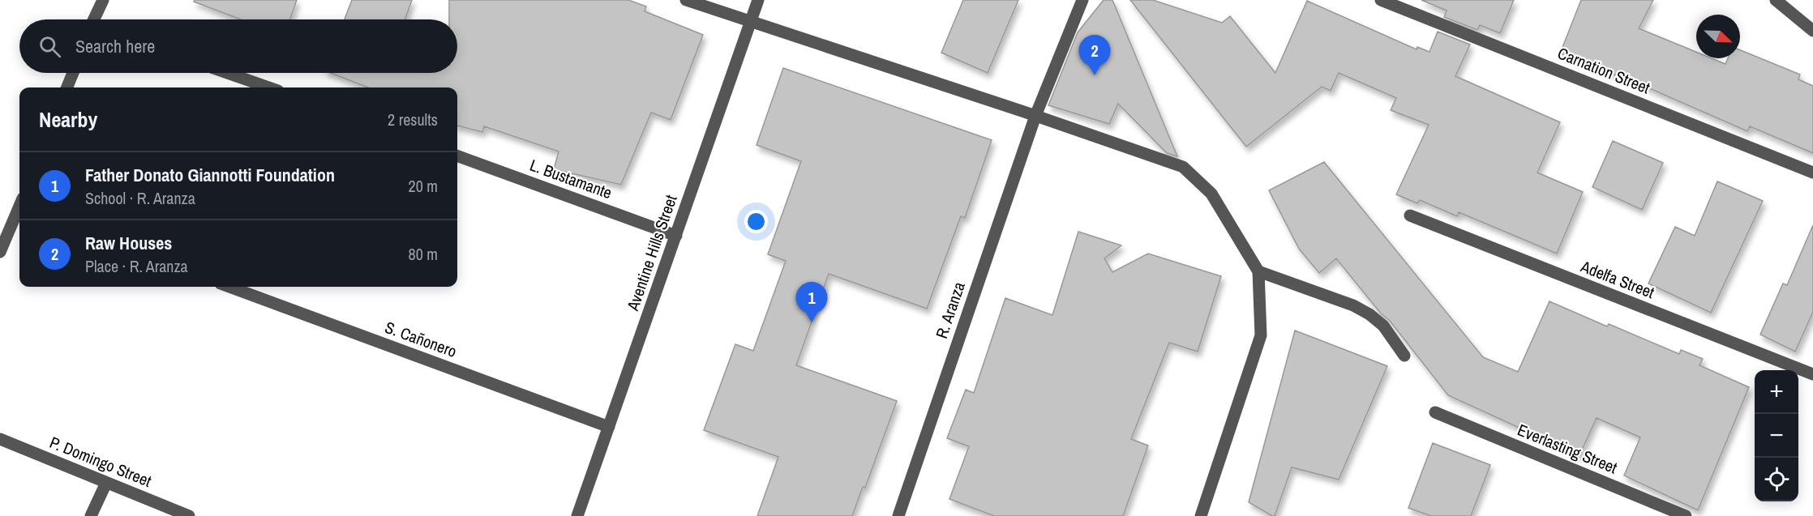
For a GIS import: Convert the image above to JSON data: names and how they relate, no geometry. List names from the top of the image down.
{
  "streets": {
    "street": [
      "Carnation Street",
      "L. Bustamante",
      "Aventine Hills Street",
      "Adelfa Street",
      "R. Aranza",
      "S. Cañonero",
      "Everlasting Street",
      "P. Domingo Street"
    ]
  },
  "crossings": [
    ["L. Bustamante", "Aventine Hills Street"],
    ["Aventine Hills Street", "S. Cañonero"]
  ],
  "north": "bottom right",
  "page": {
    "search": "Search here",
    "pins": ["2", "1"],
    "heading": ["Nearby", "2 results"],
    "list": [
      {
        "mark": "1",
        "name": "Father Donato Giannotti Foundation",
        "note": "School · R. Aranza",
        "value": "20 m"
      },
      {
        "mark": "2",
        "name": "Raw Houses",
        "note": "Place · R. Aranza",
        "value": "80 m"
      }
    ],
    "map_buttons": ["+", "−"]
  }
}
